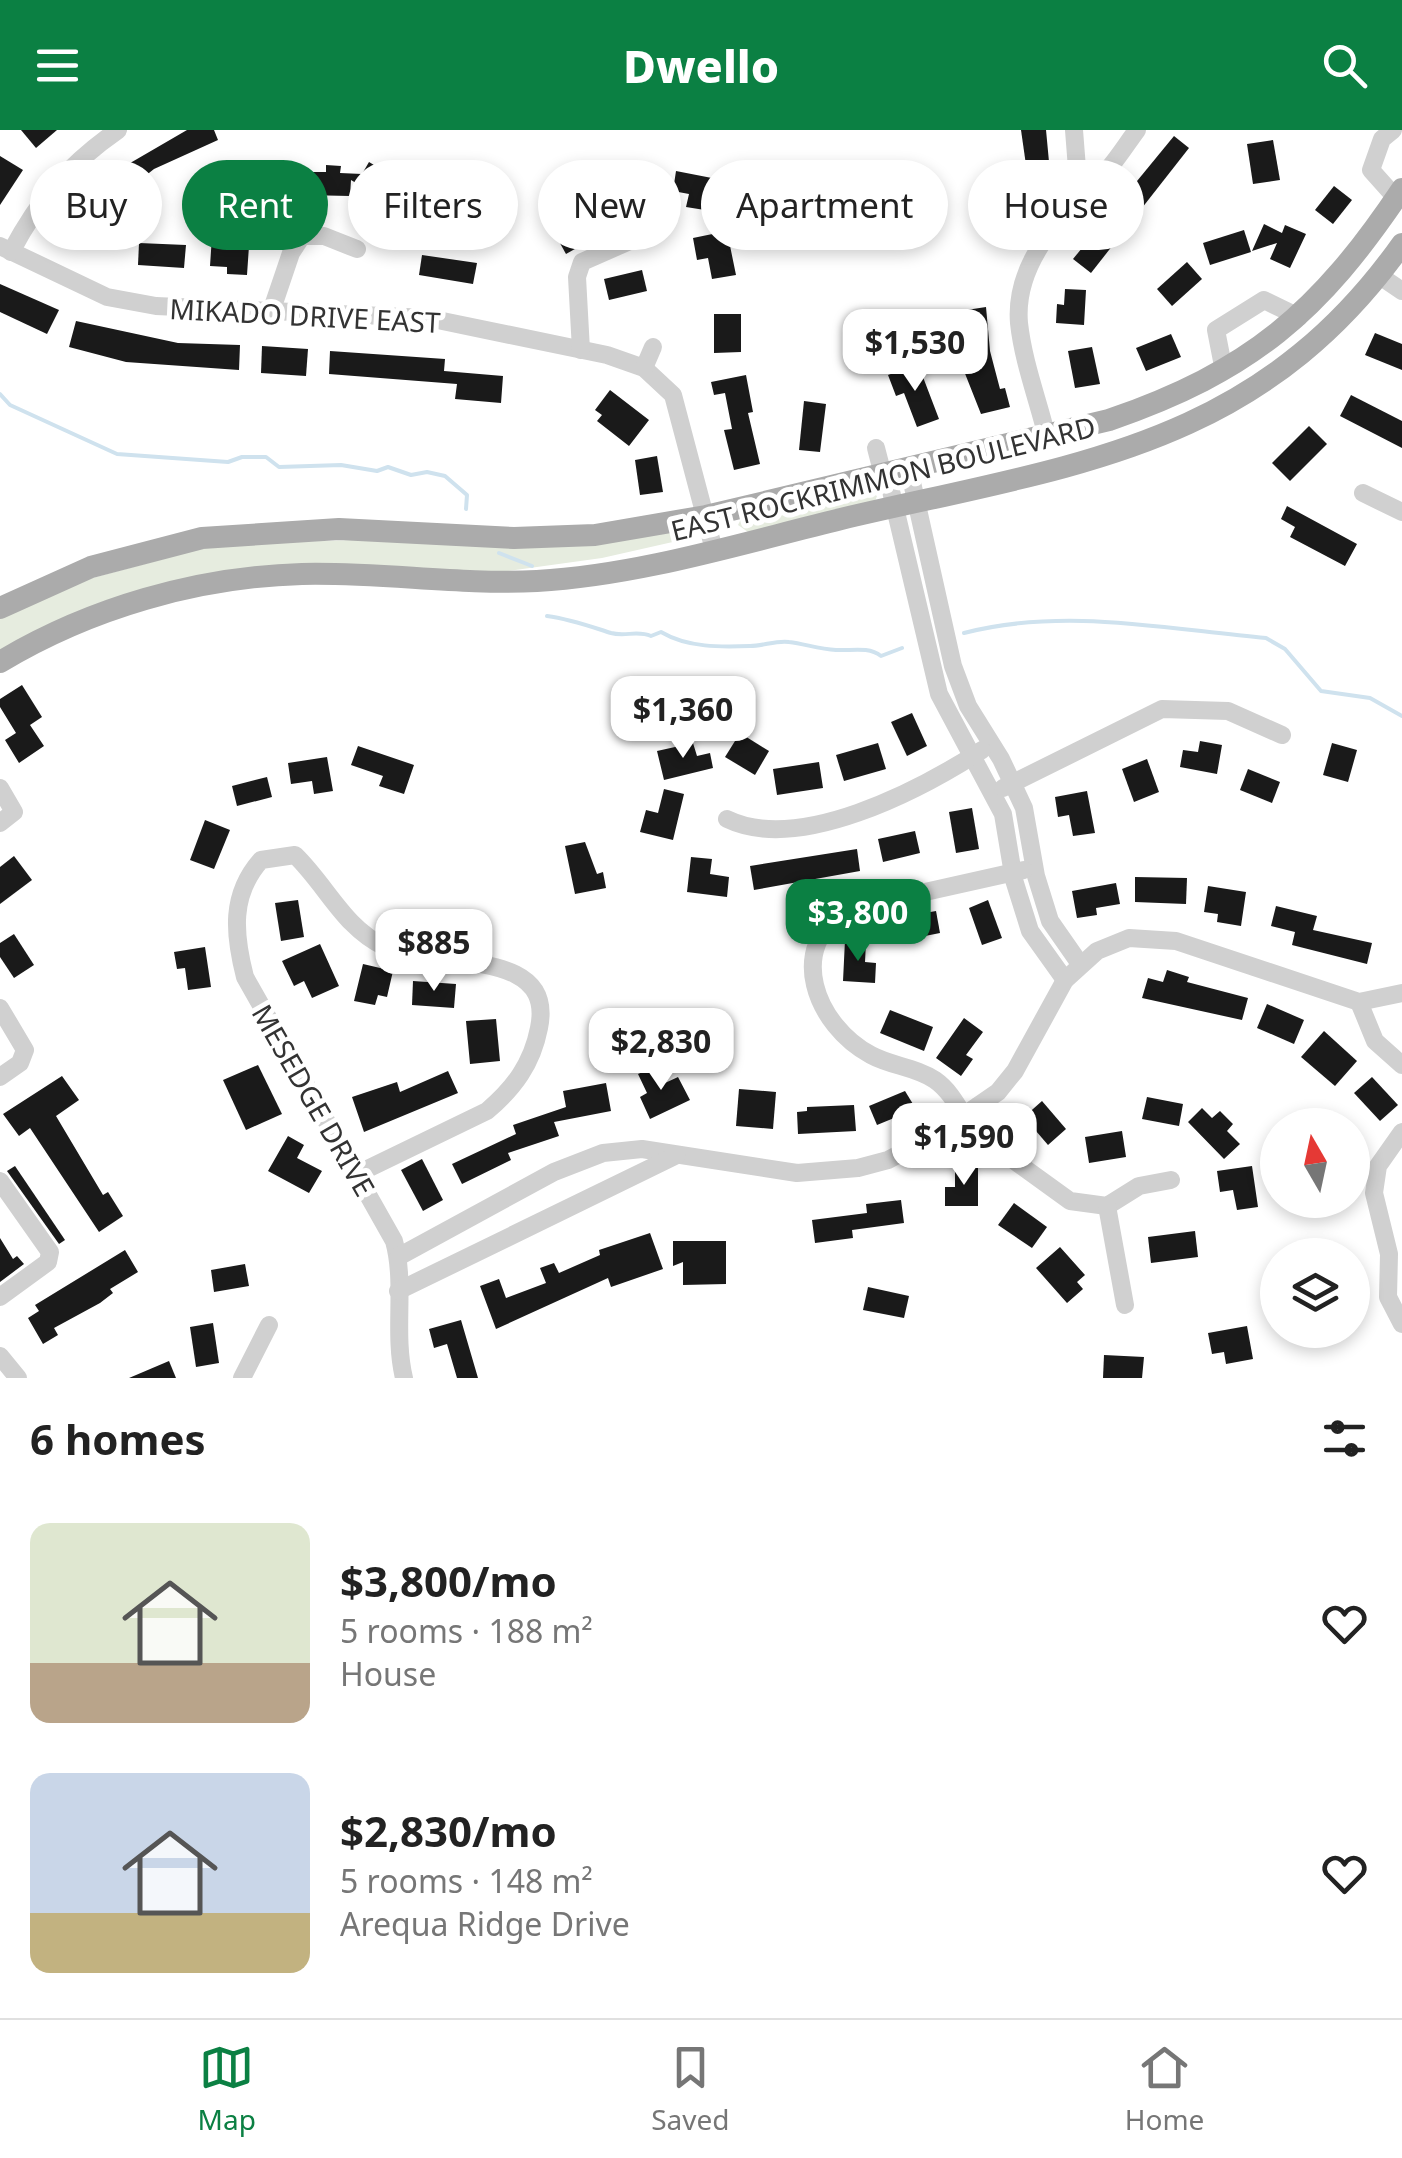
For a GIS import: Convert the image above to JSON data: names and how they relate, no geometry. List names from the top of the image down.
{
  "streets": {
    "main road": ["EAST ROCKRIMMON BOULEVARD"],
    "street": ["MIKADO DRIVE EAST", "MESEDGE DRIVE"]
  },
  "north": "top",
  "page": {
    "header": "Dwello",
    "chip": [
      "Buy",
      "Rent",
      "Filters",
      "New",
      "Apartment",
      "House"
    ],
    "price": [
      "$1,530",
      "$1,360",
      "$3,800",
      "$885",
      "$2,830",
      "$1,590"
    ],
    "heading": "6 homes",
    "list": [
      {
        "name": "$3,800/mo",
        "note": "5 rooms · 188 m² · House"
      },
      {
        "name": "$2,830/mo",
        "note": "5 rooms · 148 m² · Arequa Ridge Drive"
      }
    ],
    "tabs": ["Map", "Saved", "Home"]
  }
}
